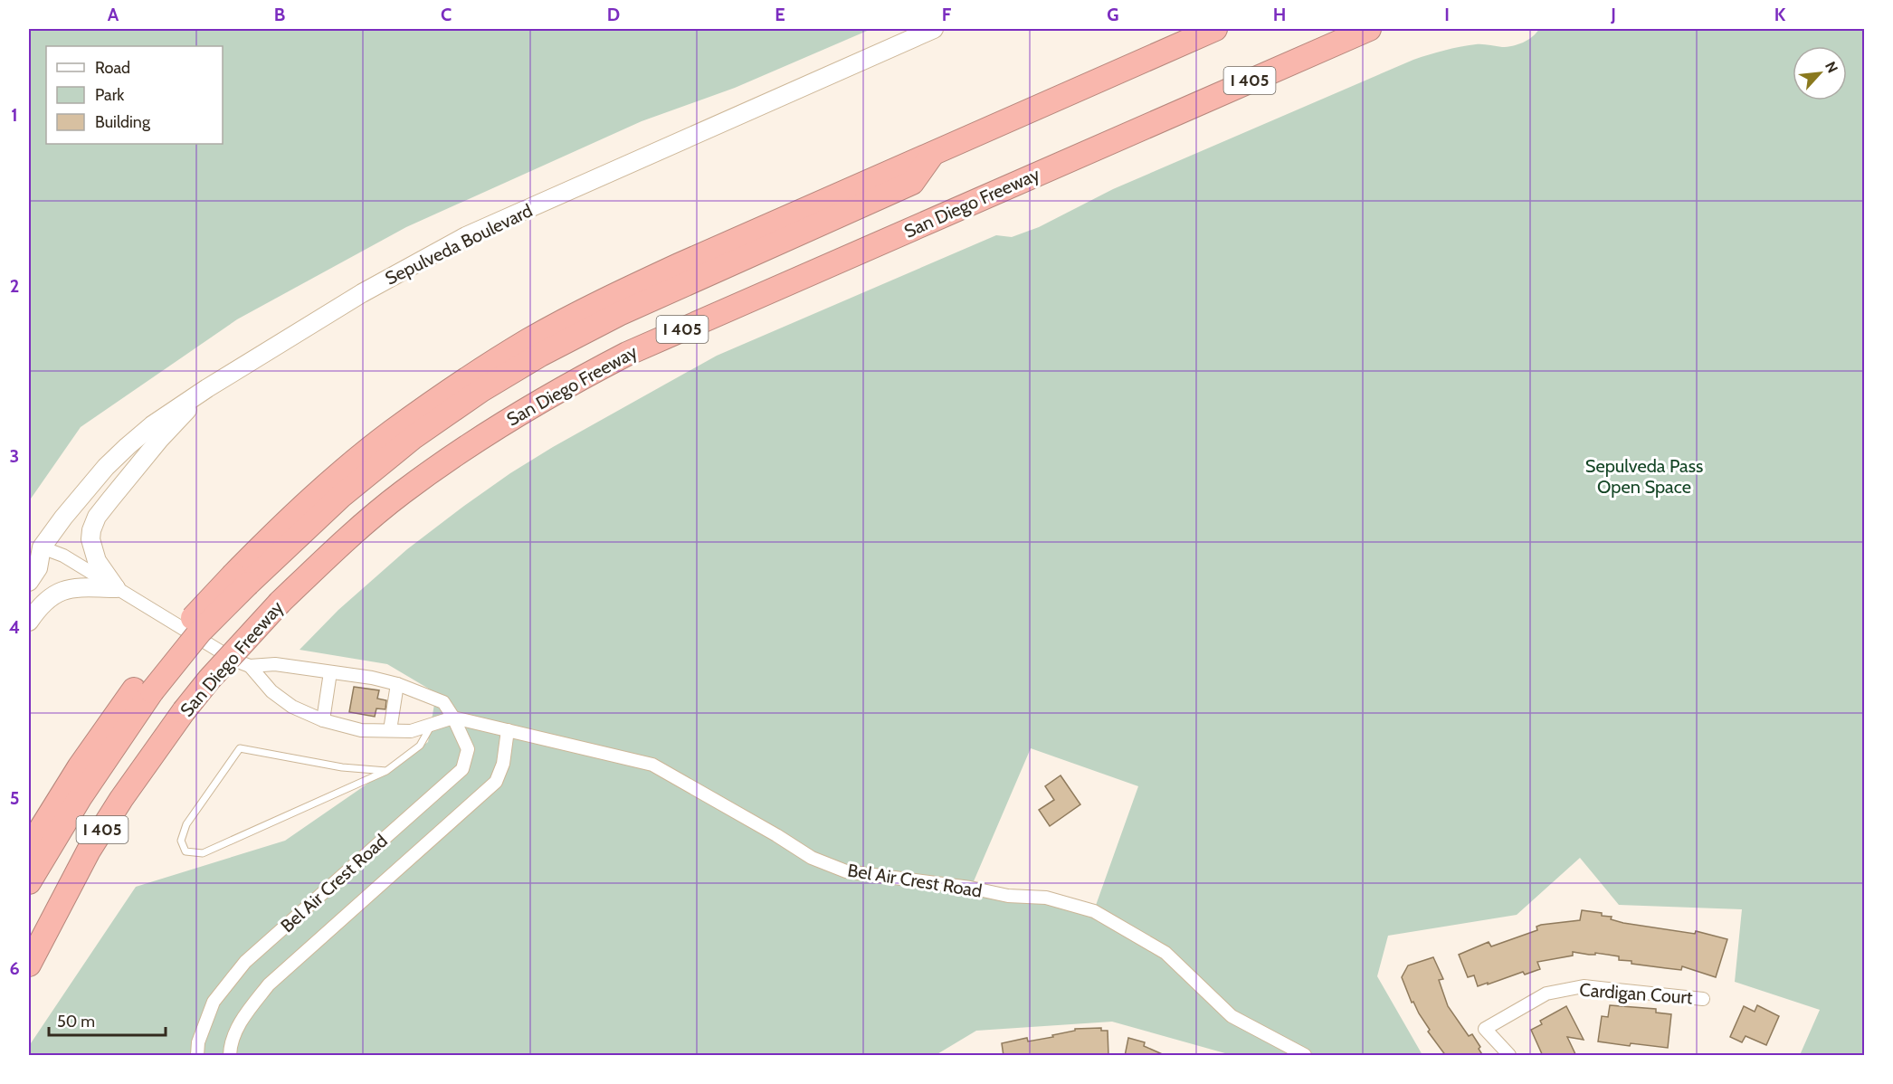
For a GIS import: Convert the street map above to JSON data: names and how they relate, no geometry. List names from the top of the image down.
{
  "streets": {
    "highway": ["I 405", "San Diego Freeway"],
    "main road": ["Sepulveda Boulevard"],
    "street": ["Bel Air Crest Road", "Cardigan Court"]
  },
  "crossings": [
    ["Sepulveda Boulevard", "Bel Air Crest Road"]
  ],
  "parks": ["Sepulveda Pass Open Space"],
  "legend": ["Road", "Park", "Building"],
  "scale_bar": "50 m",
  "north": "top right",
  "grid": {
    "columns": [
      "A",
      "B",
      "C",
      "D",
      "E",
      "F",
      "G",
      "H",
      "I",
      "J",
      "K"
    ],
    "rows": [
      "1",
      "2",
      "3",
      "4",
      "5",
      "6"
    ]
  }
}
